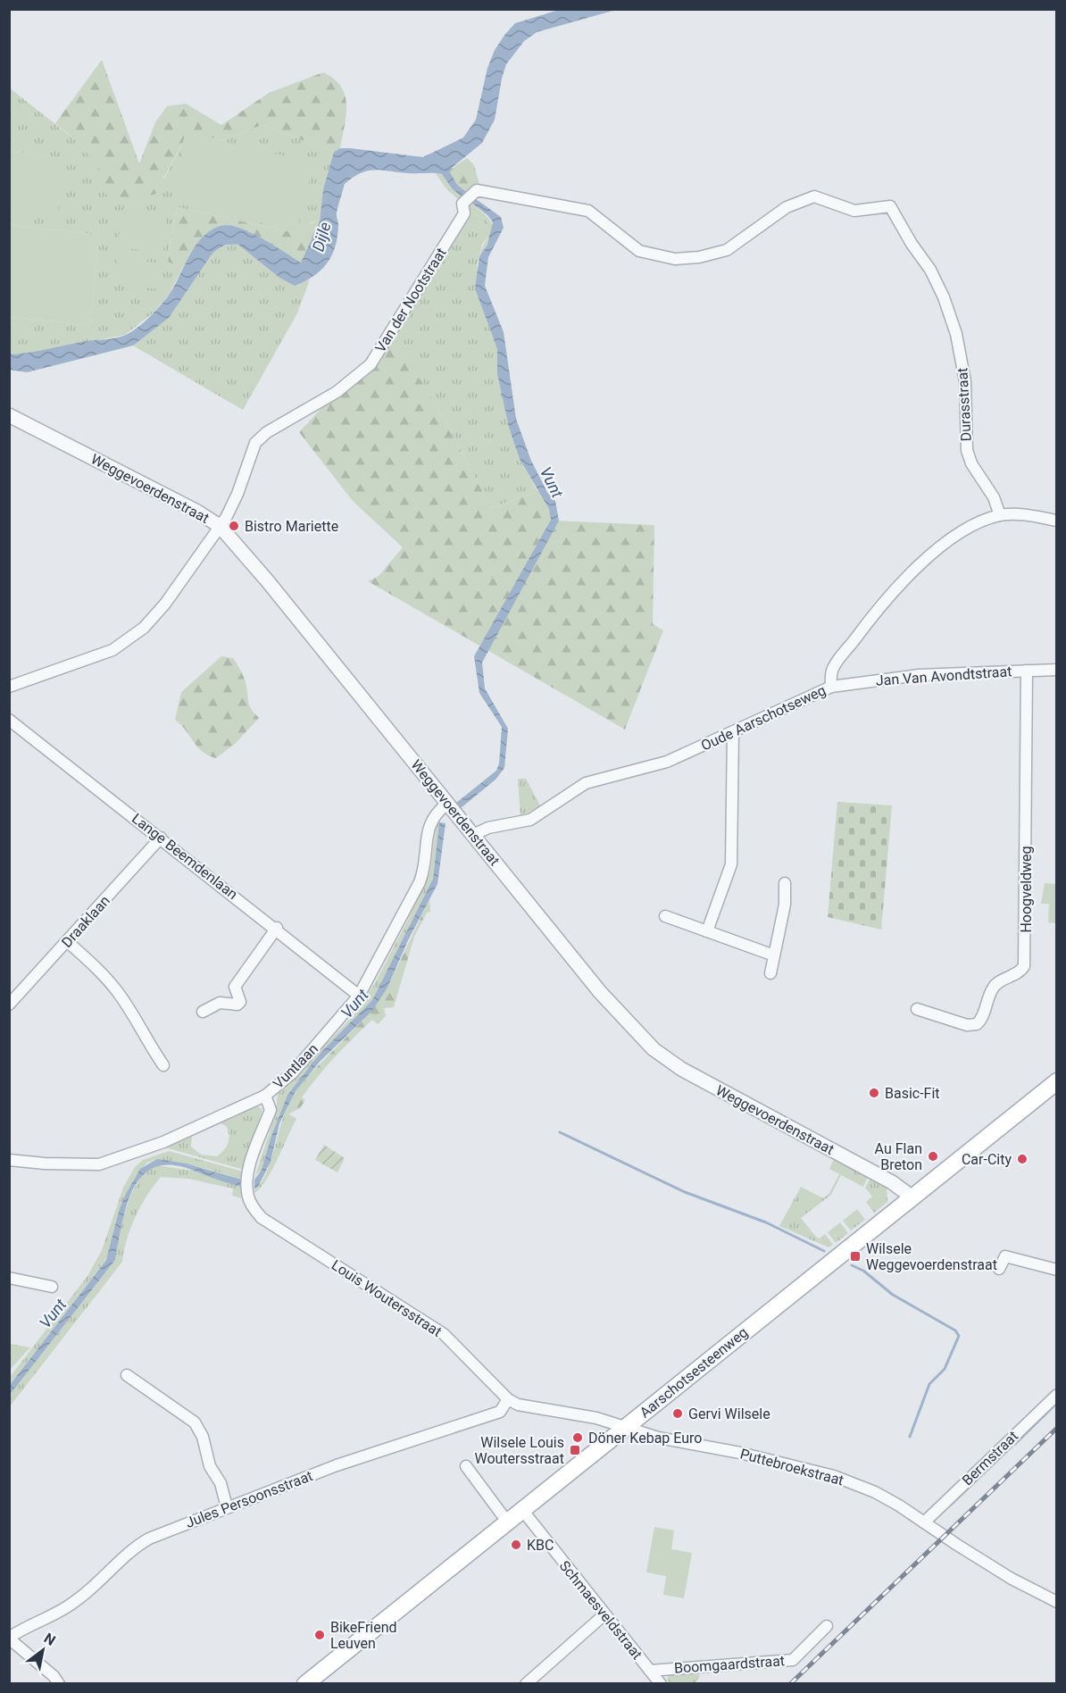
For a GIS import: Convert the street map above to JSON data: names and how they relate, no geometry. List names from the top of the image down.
{
  "streets": {
    "main road": ["Aarschotsesteenweg"],
    "street": [
      "Van der Nootstraat",
      "Durasstraat",
      "Weggevoerdenstraat",
      "Jan Van Avondtstraat",
      "Oude Aarschotseweg",
      "Lange Beemdenlaan",
      "Hoogveldweg",
      "Draaklaan",
      "Vuntlaan",
      "Louis Woutersstraat",
      "Bermstraat",
      "Puttebroekstraat",
      "Jules Persoonsstraat",
      "Schmaesveldstraat",
      "Boomgaardstraat"
    ]
  },
  "crossings": [
    ["Van der Nootstraat", "Durasstraat"],
    ["Van der Nootstraat", "Weggevoerdenstraat"],
    ["Durasstraat", "Oude Aarschotseweg"],
    ["Weggevoerdenstraat", "Oude Aarschotseweg"],
    ["Weggevoerdenstraat", "Vuntlaan"],
    ["Weggevoerdenstraat", "Aarschotsesteenweg"],
    ["Jan Van Avondtstraat", "Oude Aarschotseweg"],
    ["Jan Van Avondtstraat", "Hoogveldweg"],
    ["Lange Beemdenlaan", "Draaklaan"],
    ["Lange Beemdenlaan", "Vuntlaan"],
    ["Vuntlaan", "Louis Woutersstraat"],
    ["Louis Woutersstraat", "Aarschotsesteenweg"],
    ["Louis Woutersstraat", "Puttebroekstraat"],
    ["Louis Woutersstraat", "Jules Persoonsstraat"],
    ["Aarschotsesteenweg", "Puttebroekstraat"],
    ["Aarschotsesteenweg", "Schmaesveldstraat"],
    ["Bermstraat", "Puttebroekstraat"],
    ["Schmaesveldstraat", "Boomgaardstraat"]
  ],
  "water": ["Dijle", "Vunt"],
  "places": {
    "other": [
      "Bistro Mariette",
      "Basic-Fit",
      "Au Flan Breton",
      "Car-City",
      "Gervi Wilsele",
      "Döner Kebap Euro",
      "KBC",
      "BikeFriend Leuven"
    ],
    "transit": ["Wilsele Weggevoerdenstraat", "Wilsele Louis Woutersstraat"]
  },
  "north": "top right"
}
